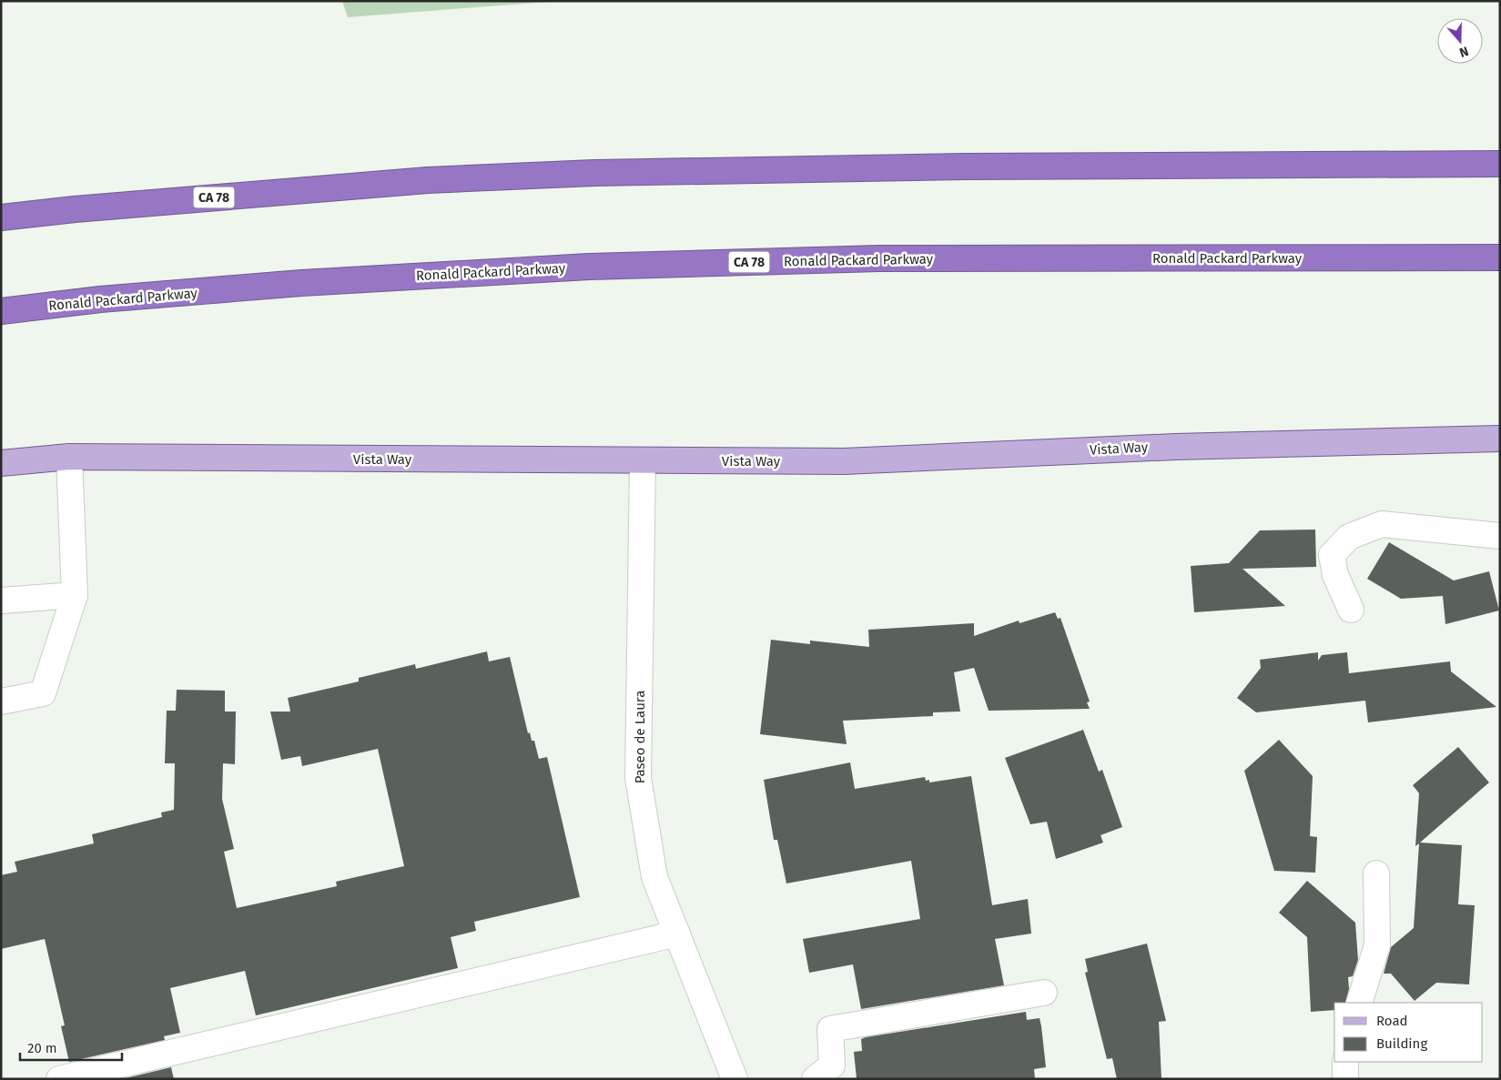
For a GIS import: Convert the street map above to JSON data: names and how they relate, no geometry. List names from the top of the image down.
{
  "streets": {
    "highway": ["CA 78", "Ronald Packard Parkway"],
    "main road": ["Vista Way"],
    "street": ["Paseo de Laura"]
  },
  "crossings": [
    ["Vista Way", "Paseo de Laura"]
  ],
  "legend": ["Road", "Building"],
  "scale_bar": "20 m",
  "north": "bottom"
}
